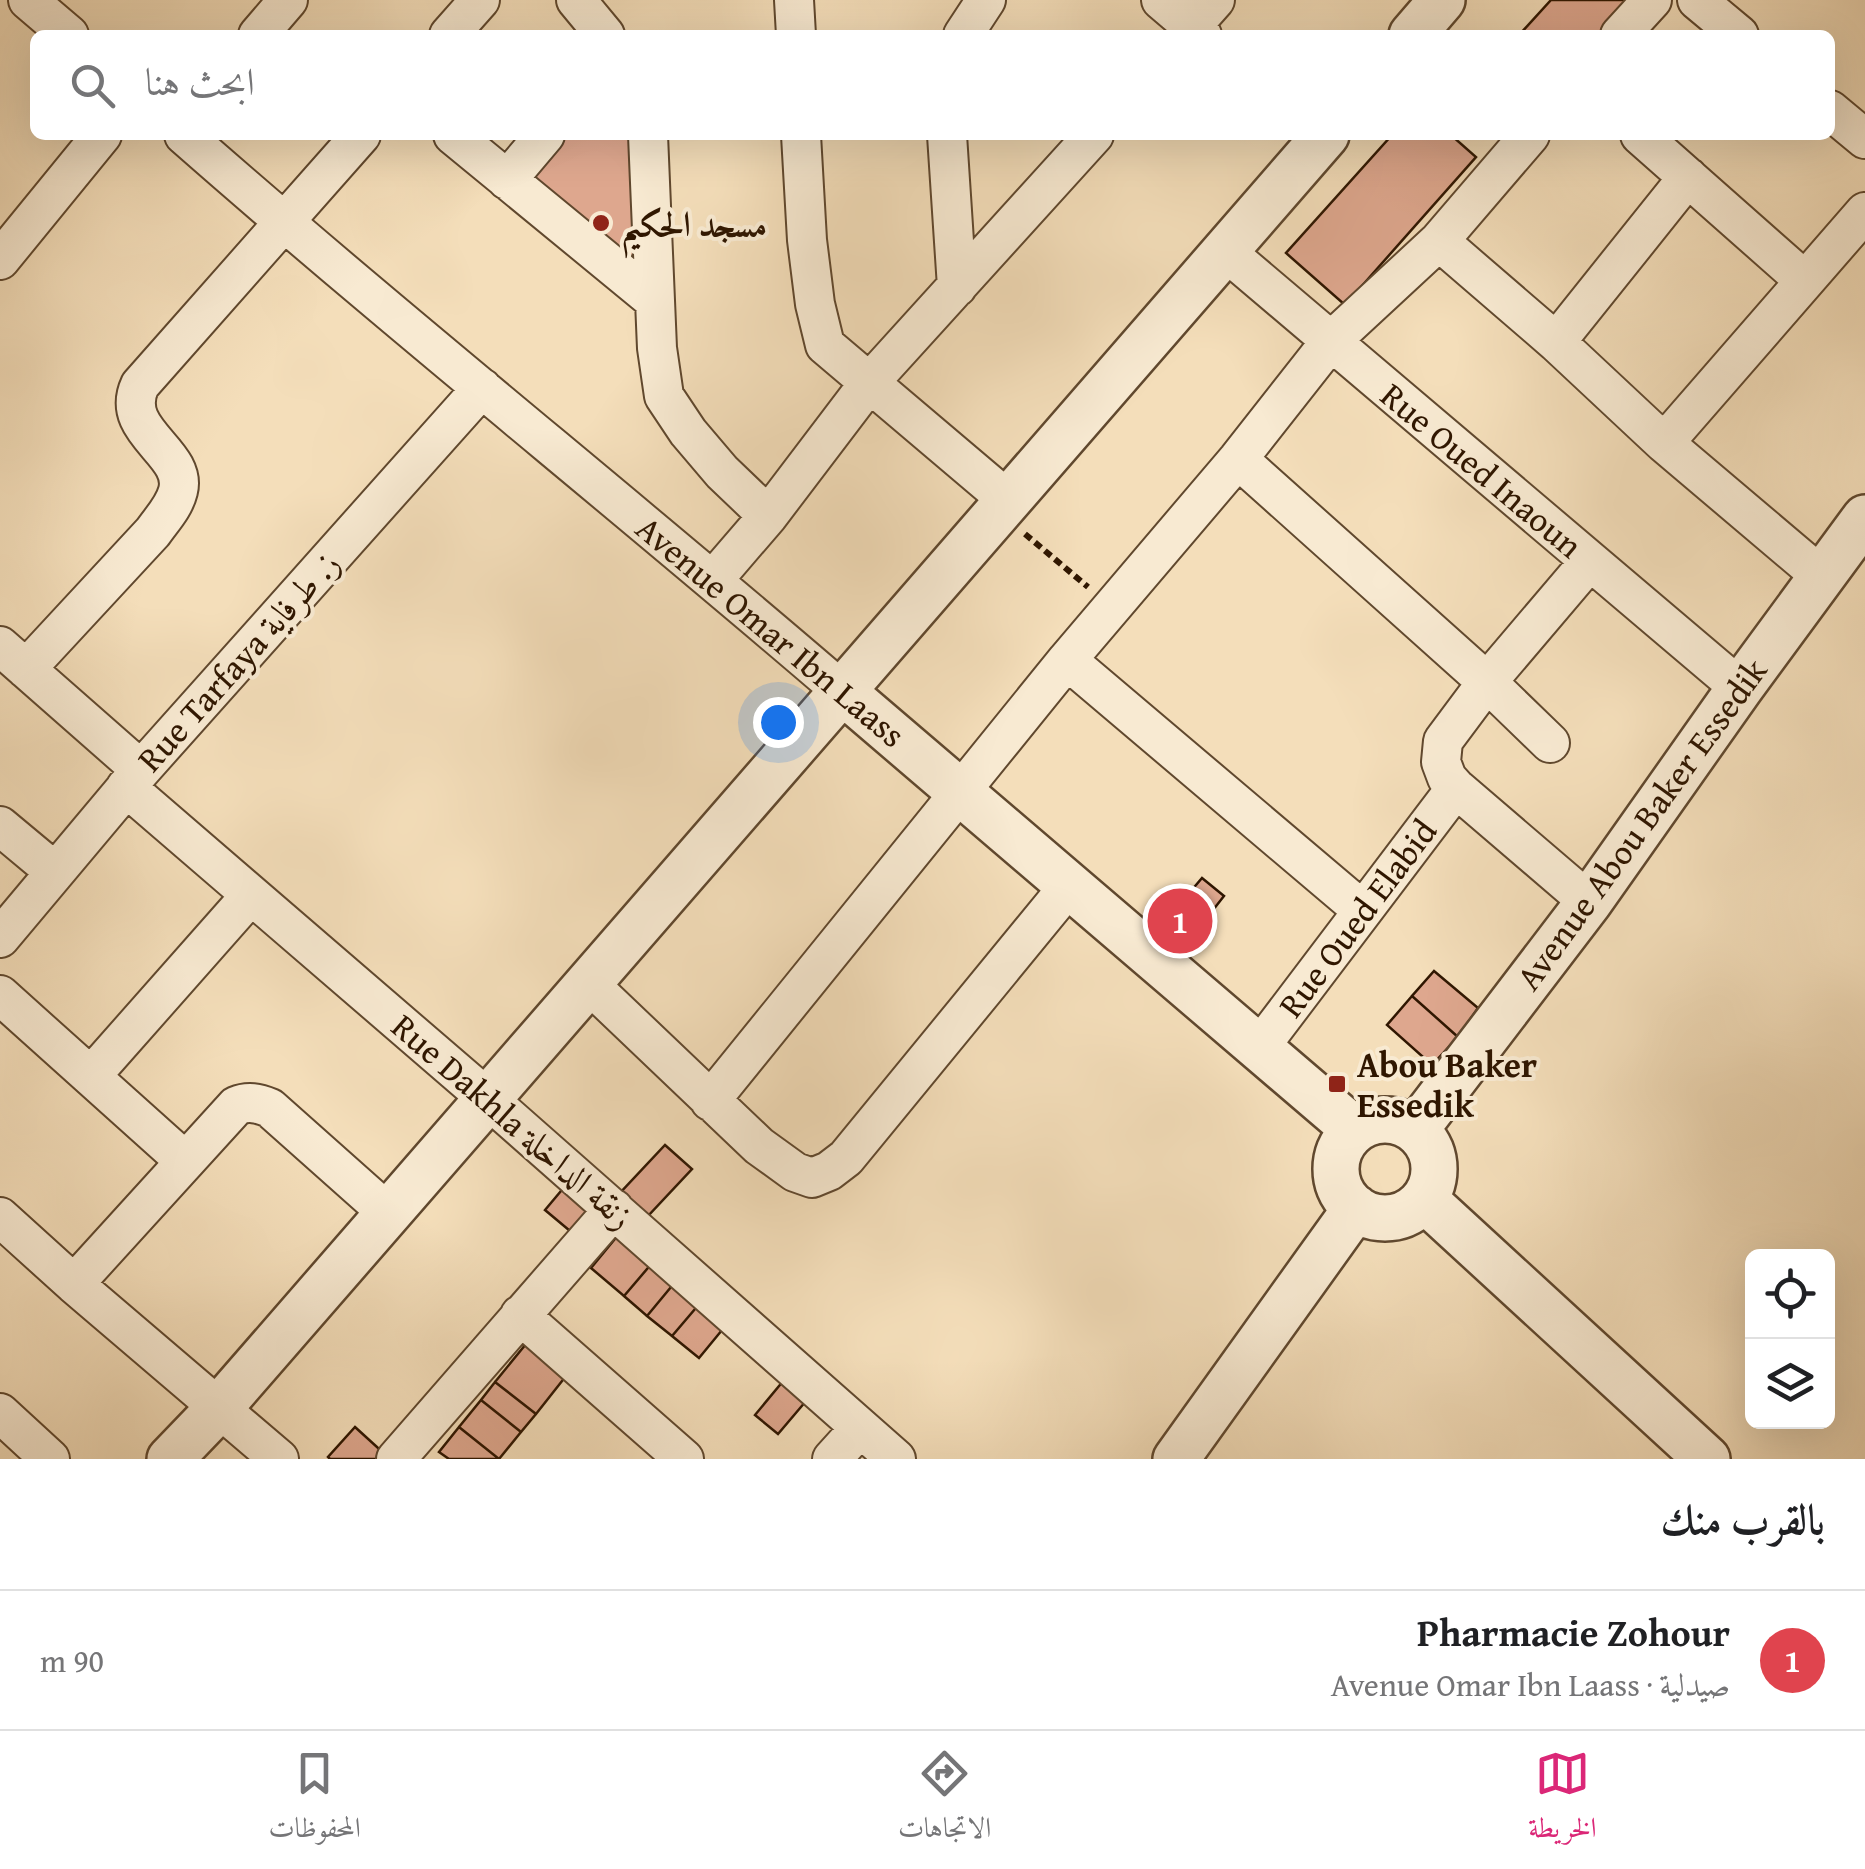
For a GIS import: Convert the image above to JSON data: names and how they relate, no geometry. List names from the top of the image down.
{
  "streets": {
    "street": [
      "Rue Oued Inaoun",
      "Avenue Omar Ibn Laass",
      "Rue Tarfaya ز. طرفاية",
      "Avenue Abou Baker Essedik",
      "Rue Oued Elabid",
      "Rue Dakhla زنقة الداخلة"
    ]
  },
  "crossings": [
    ["Rue Oued Inaoun", "Avenue Abou Baker Essedik"],
    ["Avenue Omar Ibn Laass", "Rue Tarfaya ز. طرفاية"],
    ["Avenue Omar Ibn Laass", "Avenue Abou Baker Essedik"],
    ["Avenue Omar Ibn Laass", "Rue Oued Elabid"],
    ["Rue Tarfaya ز. طرفاية", "Rue Dakhla زنقة الداخلة"]
  ],
  "places": {
    "other": ["مسجد الحكيم"],
    "transit": ["Abou Baker Essedik"]
  },
  "page": {
    "search": "ابحث هنا",
    "pins": "1",
    "heading": "بالقرب منك",
    "list": [
      {
        "mark": "1",
        "name": "Pharmacie Zohour",
        "note": "صيدلية · Avenue Omar Ibn Laass",
        "value": "90 m"
      }
    ],
    "nav": ["الخريطة", "الاتجاهات", "المحفوظات"]
  }
}
